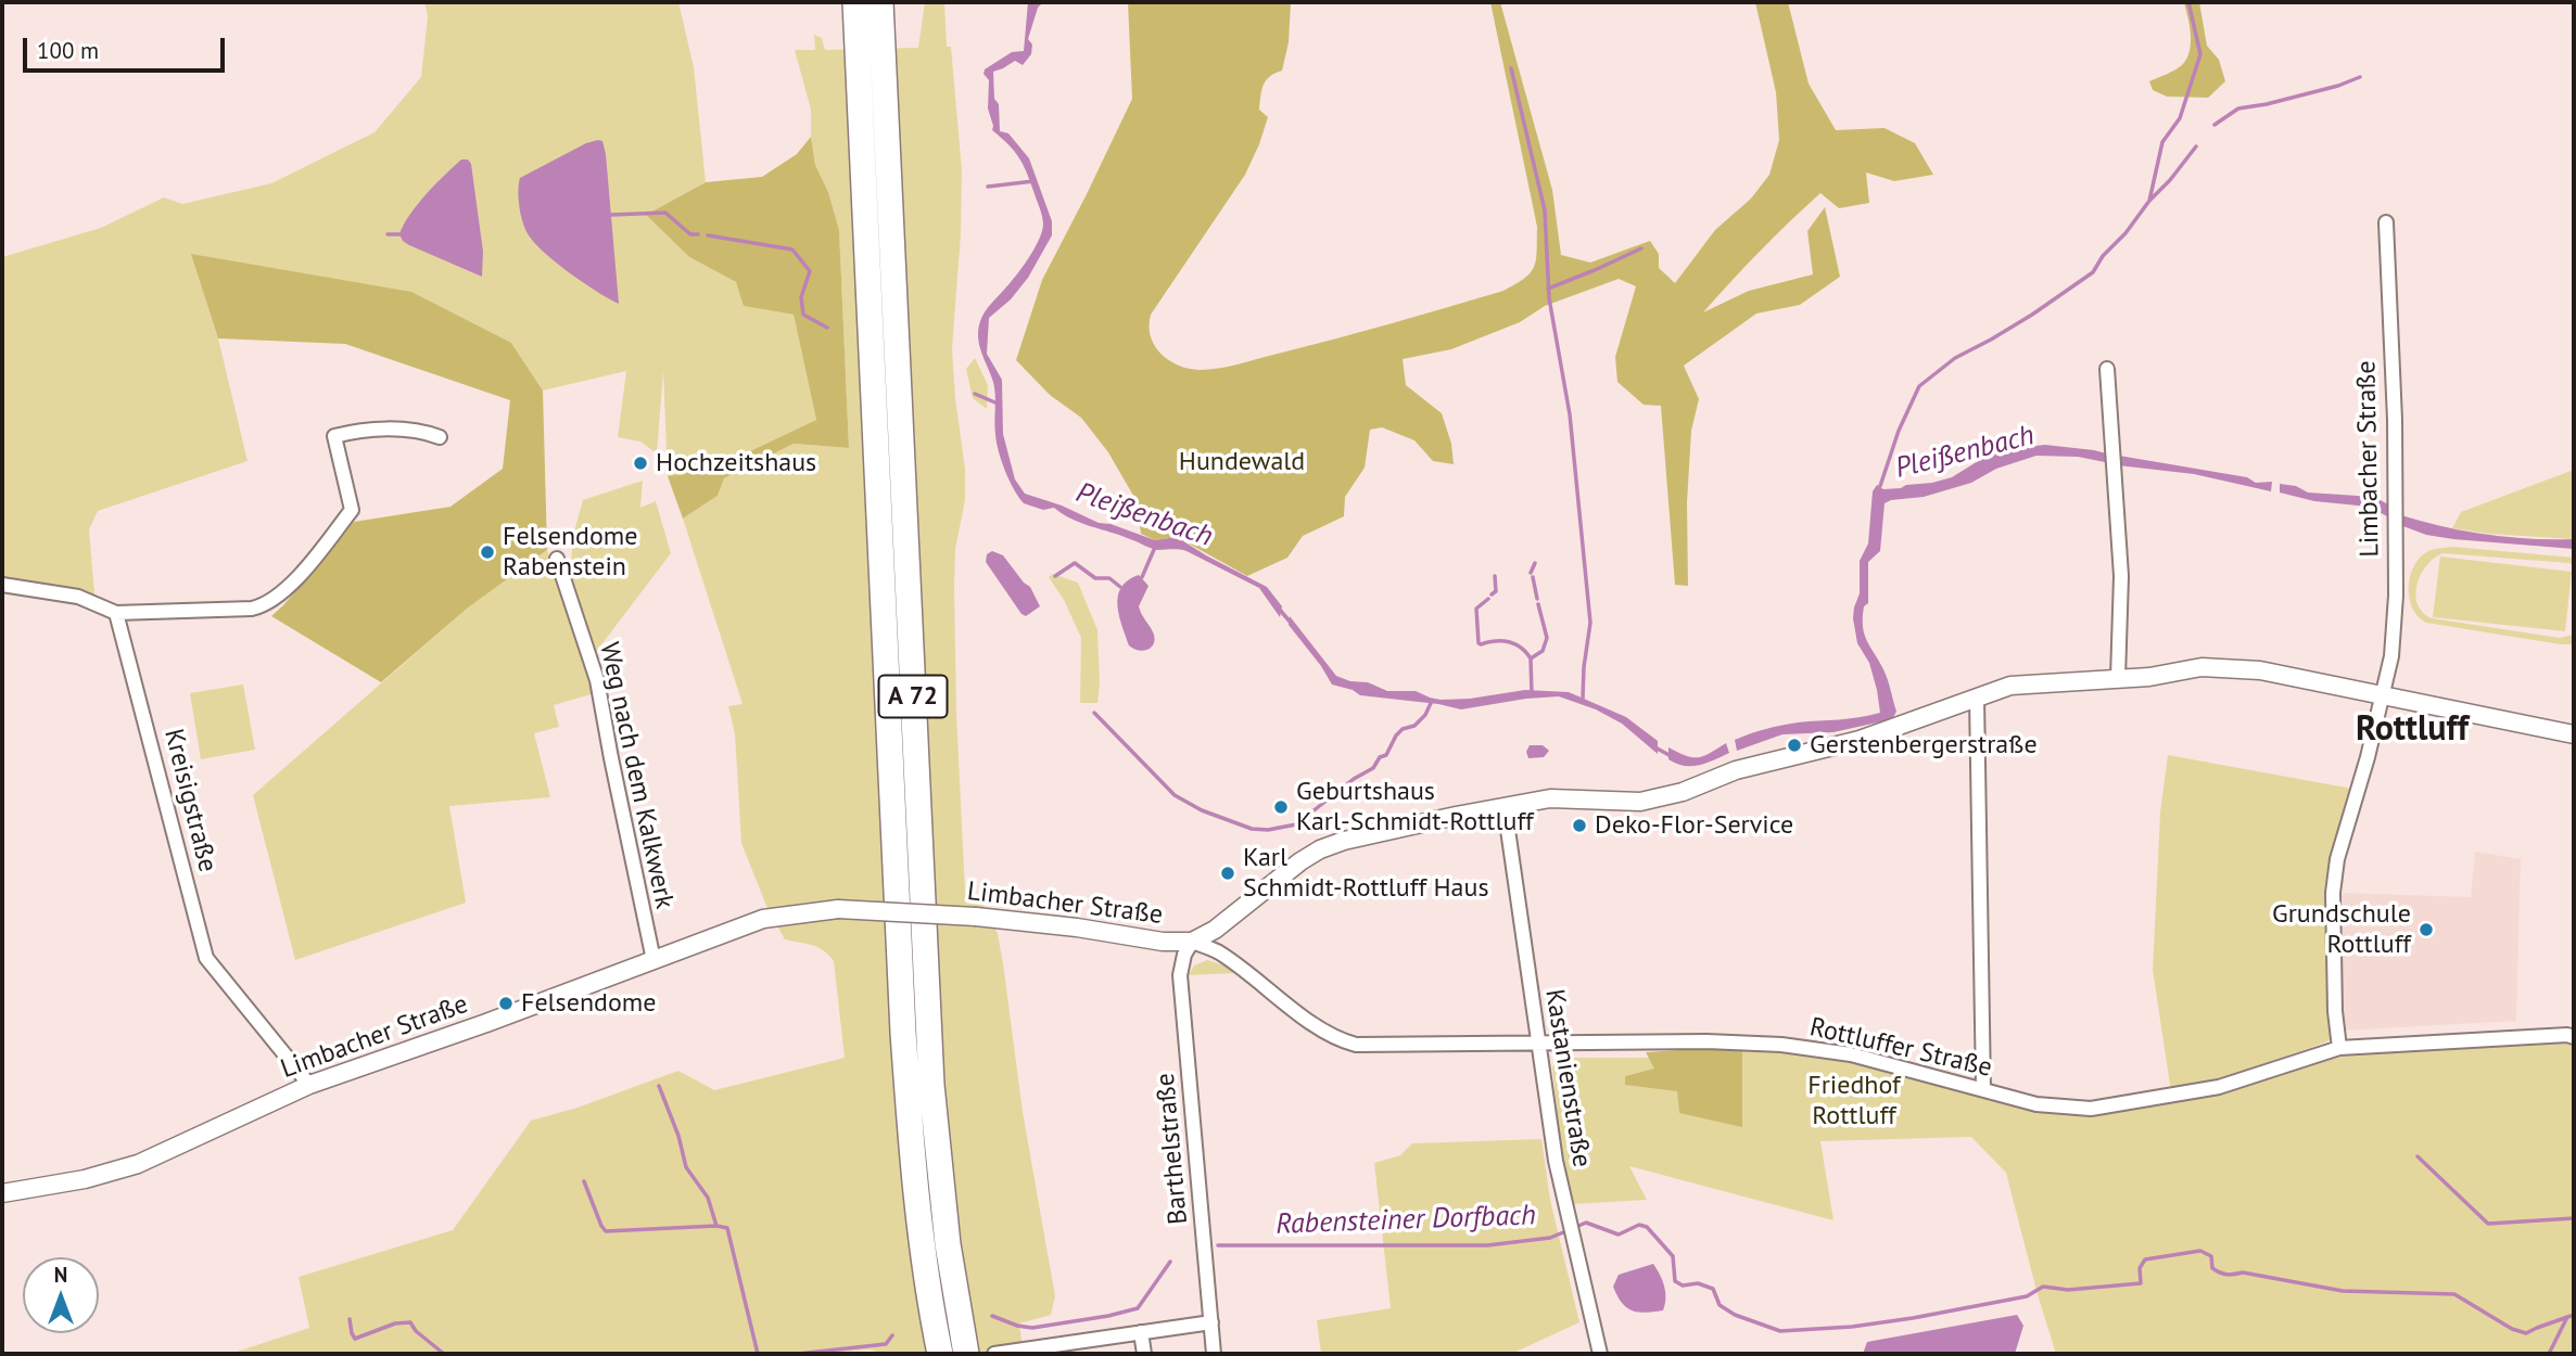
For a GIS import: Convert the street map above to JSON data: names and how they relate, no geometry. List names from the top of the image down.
{
  "streets": {
    "highway": ["A 72"],
    "street": [
      "Limbacher Straße",
      "Weg nach dem Kalkwerk",
      "Kreisigstraße",
      "Rottluffer Straße",
      "Kastanienstraße",
      "Barthelstraße"
    ]
  },
  "crossings": [
    ["Limbacher Straße", "Weg nach dem Kalkwerk"],
    ["Limbacher Straße", "Kreisigstraße"],
    ["Limbacher Straße", "Rottluffer Straße"],
    ["Limbacher Straße", "Kastanienstraße"],
    ["Limbacher Straße", "Barthelstraße"],
    ["Rottluffer Straße", "Kastanienstraße"],
    ["Rottluffer Straße", "Barthelstraße"]
  ],
  "districts": ["Rottluff"],
  "water": ["Pleißenbach", "Rabensteiner Dorfbach"],
  "parks": ["Hundewald", "Friedhof Rottluff"],
  "places": [
    "Hochzeitshaus",
    "Felsendome Rabenstein",
    "Gerstenbergerstraße",
    "Geburtshaus Karl-Schmidt-Rottluff",
    "Deko-Flor-Service",
    "Karl Schmidt-Rottluff Haus",
    "Grundschule Rottluff",
    "Felsendome"
  ],
  "scale_bar": "100 m",
  "north": "top"
}
